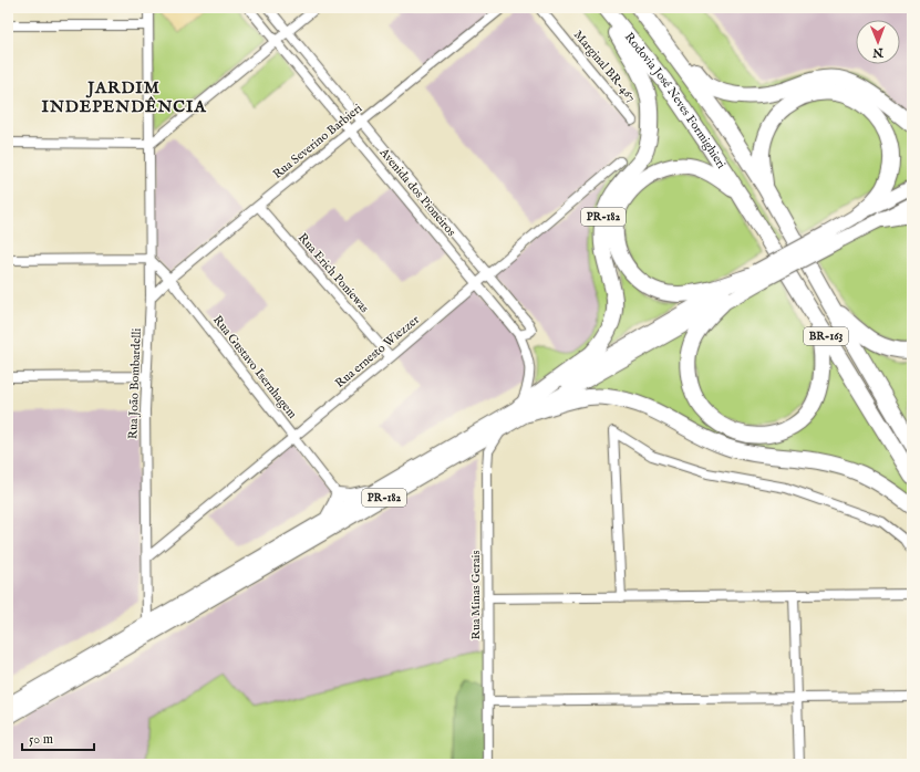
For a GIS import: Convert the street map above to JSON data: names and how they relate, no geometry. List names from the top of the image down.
{
  "streets": {
    "highway": ["Rodovia José Neves Formighieri", "PR-182", "BR-163"],
    "street": [
      "Marginal BR-467",
      "Rua Severino Barbieri",
      "Avenida dos Pioneiros",
      "Rua Erich Poniewas",
      "Rua ernesto Wiezzer",
      "Rua Gustavo Isernhagem",
      "Rua João Bombardelli",
      "Rua Minas Gerais"
    ]
  },
  "crossings": [
    ["Rodovia José Neves Formighieri", "PR-182"],
    ["Rodovia José Neves Formighieri", "BR-163"],
    ["Rua Severino Barbieri", "Avenida dos Pioneiros"],
    ["Rua Severino Barbieri", "Rua Erich Poniewas"],
    ["Rua Severino Barbieri", "Rua Gustavo Isernhagem"],
    ["Rua Severino Barbieri", "Rua João Bombardelli"],
    ["Avenida dos Pioneiros", "PR-182"],
    ["Avenida dos Pioneiros", "Rua ernesto Wiezzer"],
    ["PR-182", "Rua João Bombardelli"],
    ["PR-182", "Rua Minas Gerais"],
    ["Rua Erich Poniewas", "Rua ernesto Wiezzer"],
    ["Rua ernesto Wiezzer", "Rua Gustavo Isernhagem"],
    ["Rua ernesto Wiezzer", "Rua João Bombardelli"],
    ["Rua Gustavo Isernhagem", "Rua João Bombardelli"]
  ],
  "districts": ["JARDIM INDEPENDÊNCIA"],
  "scale_bar": "50 m",
  "north": "bottom"
}
